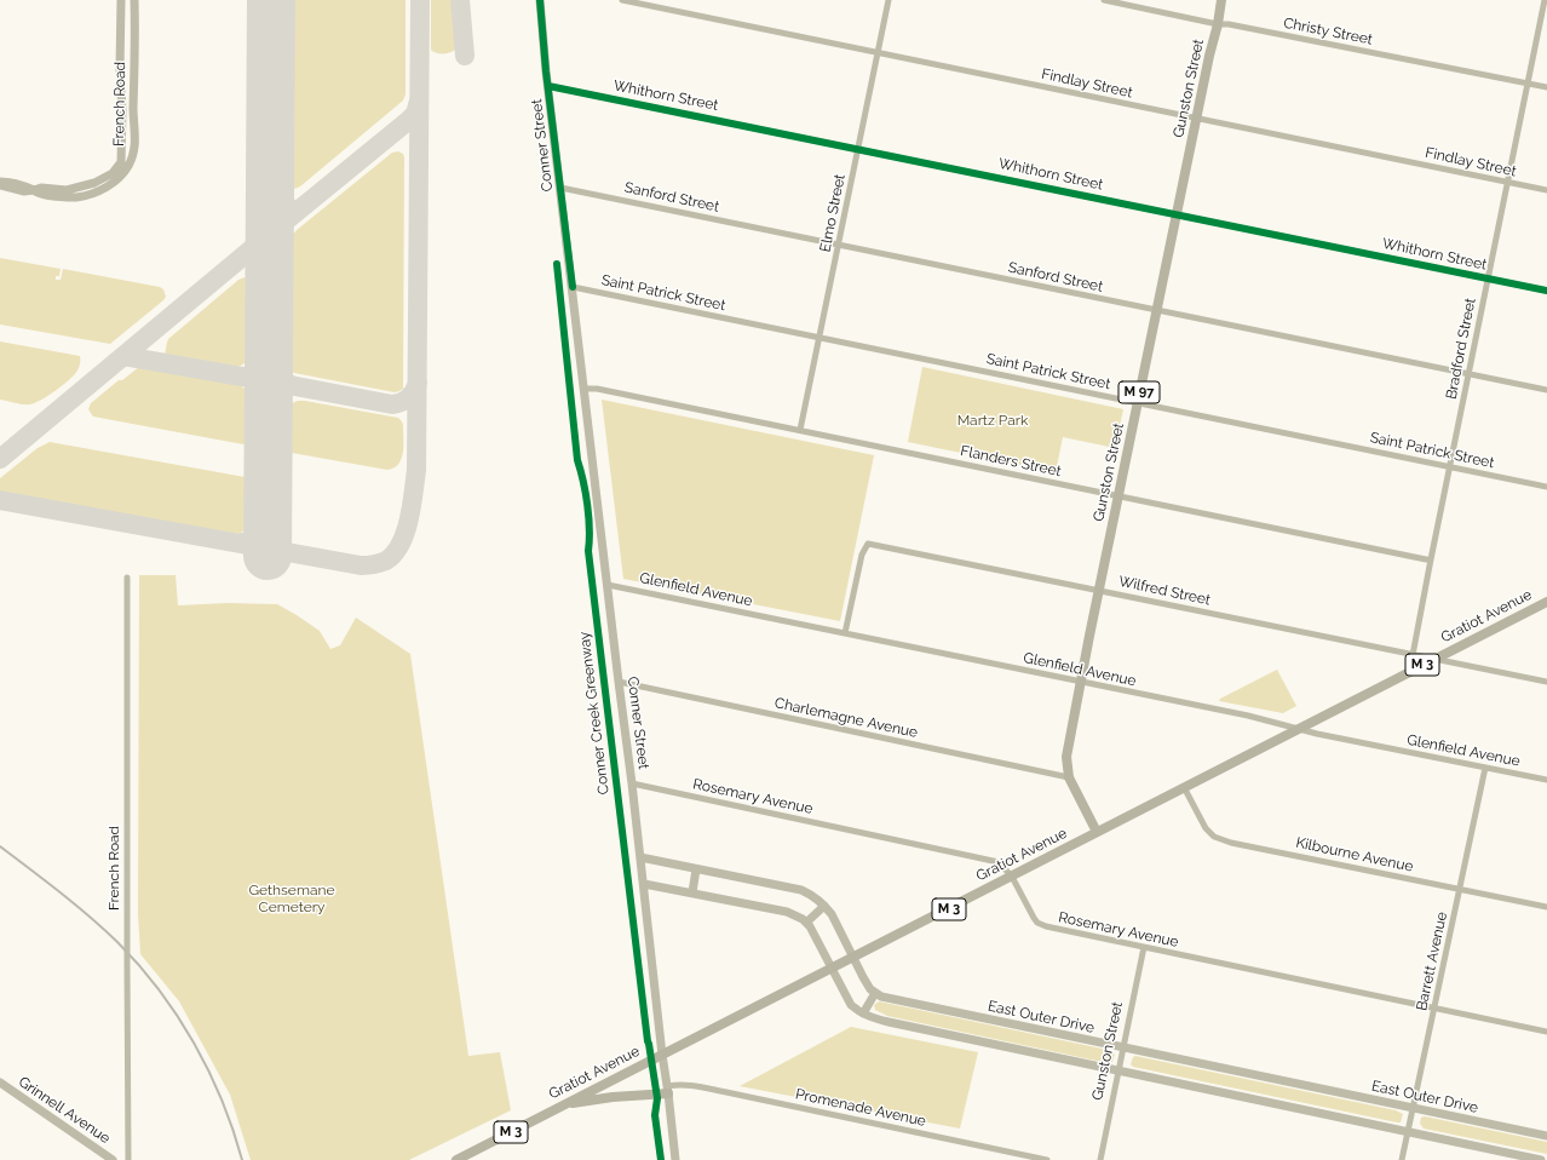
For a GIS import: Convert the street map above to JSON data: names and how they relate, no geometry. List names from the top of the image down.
{
  "streets": {
    "main road": [
      "Gunston Street",
      "M 97",
      "Gratiot Avenue",
      "M 3"
    ],
    "street": [
      "Christy Street",
      "Findlay Street",
      "Whithorn Street",
      "French Road",
      "Conner Street",
      "Sanford Street",
      "Elmo Street",
      "Saint Patrick Street",
      "Bradford Street",
      "Flanders Street",
      "Glenfield Avenue",
      "Wilfred Street",
      "Charlemagne Avenue",
      "Rosemary Avenue",
      "Kilbourne Avenue",
      "Barrett Avenue",
      "East Outer Drive",
      "Promenade Avenue",
      "Grinnell Avenue"
    ],
    "cycle path": ["Conner Creek Greenway"]
  },
  "crossings": [
    ["Christy Street", "Gunston Street"],
    ["Christy Street", "Bradford Street"],
    ["Findlay Street", "Gunston Street"],
    ["Findlay Street", "Elmo Street"],
    ["Findlay Street", "Bradford Street"],
    ["Gunston Street", "Whithorn Street"],
    ["Gunston Street", "Sanford Street"],
    ["Gunston Street", "Saint Patrick Street"],
    ["Gunston Street", "Flanders Street"],
    ["Gunston Street", "Glenfield Avenue"],
    ["Gunston Street", "Wilfred Street"],
    ["Gunston Street", "Gratiot Avenue"],
    ["Gunston Street", "Charlemagne Avenue"],
    ["Gunston Street", "Rosemary Avenue"],
    ["Gunston Street", "East Outer Drive"],
    ["Whithorn Street", "Conner Street"],
    ["Whithorn Street", "Elmo Street"],
    ["Whithorn Street", "Bradford Street"],
    ["Conner Street", "Sanford Street"],
    ["Conner Street", "Saint Patrick Street"],
    ["Conner Street", "Flanders Street"],
    ["Conner Street", "Glenfield Avenue"],
    ["Conner Street", "Gratiot Avenue"],
    ["Conner Street", "Charlemagne Avenue"],
    ["Conner Street", "Rosemary Avenue"],
    ["Conner Street", "Promenade Avenue"],
    ["Sanford Street", "Elmo Street"],
    ["Sanford Street", "Bradford Street"],
    ["Elmo Street", "Saint Patrick Street"],
    ["Elmo Street", "Flanders Street"],
    ["Saint Patrick Street", "Bradford Street"],
    ["Bradford Street", "Flanders Street"],
    ["Bradford Street", "Wilfred Street"],
    ["Glenfield Avenue", "Wilfred Street"],
    ["Glenfield Avenue", "Gratiot Avenue"],
    ["Glenfield Avenue", "Barrett Avenue"],
    ["Wilfred Street", "Gratiot Avenue"],
    ["Gratiot Avenue", "Rosemary Avenue"],
    ["Gratiot Avenue", "Kilbourne Avenue"],
    ["Rosemary Avenue", "Barrett Avenue"],
    ["Kilbourne Avenue", "Barrett Avenue"],
    ["Barrett Avenue", "East Outer Drive"]
  ],
  "parks": ["Martz Park", "Gethsemane Cemetery"]
}
